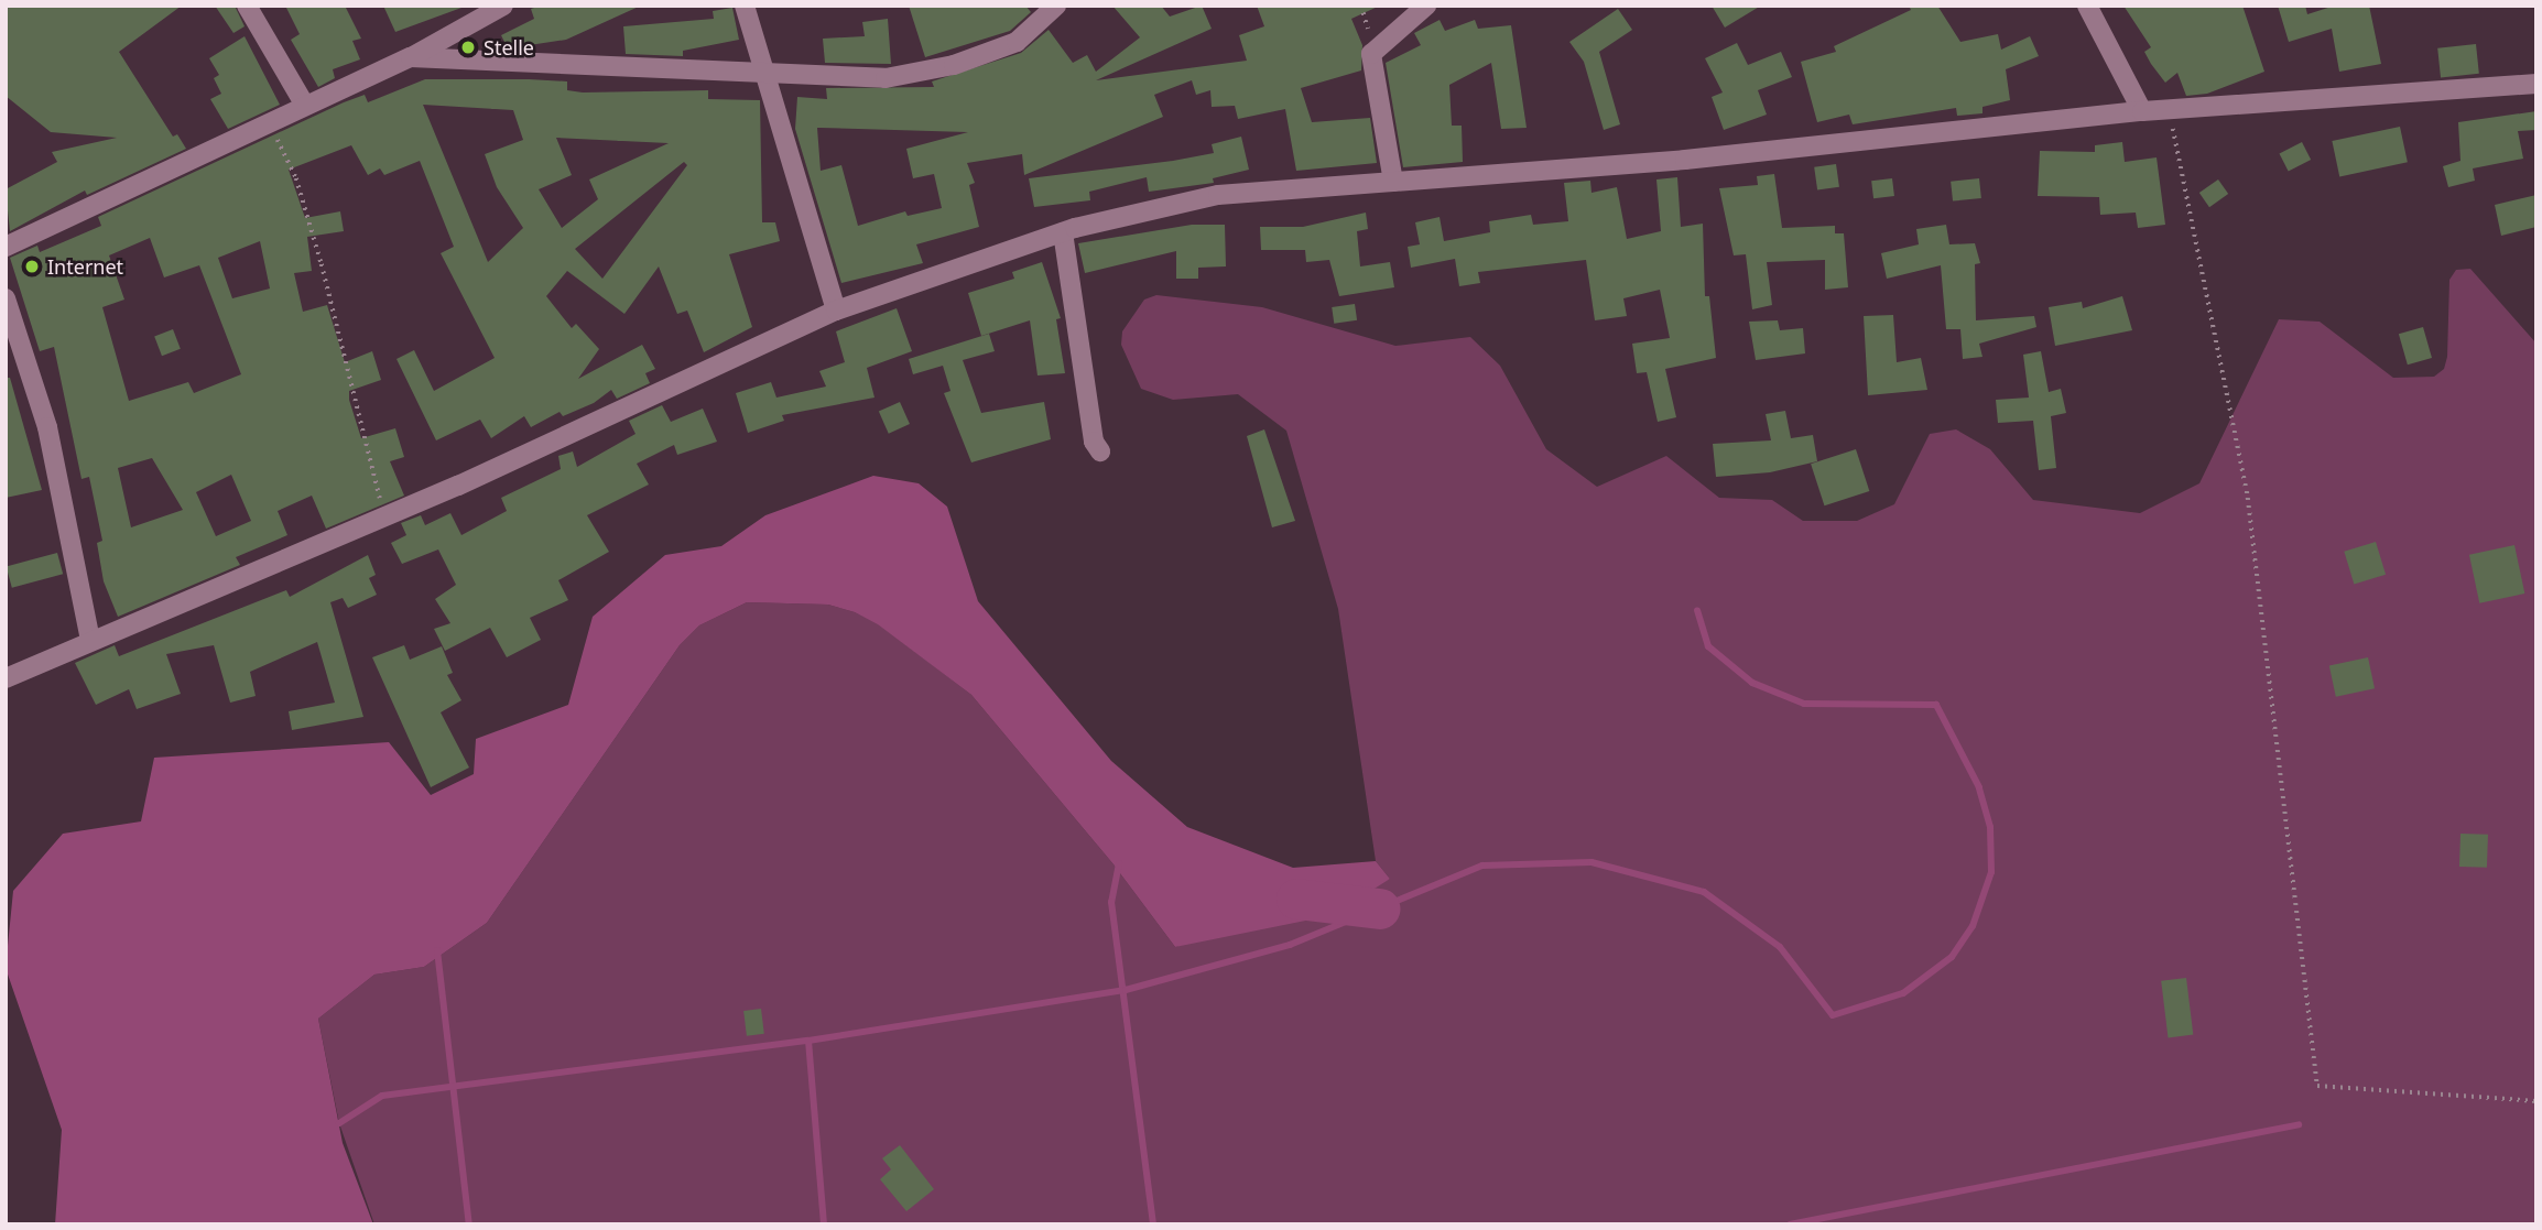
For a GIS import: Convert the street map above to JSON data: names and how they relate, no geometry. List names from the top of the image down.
{
  "places": ["Stelle", "Internet"]
}
